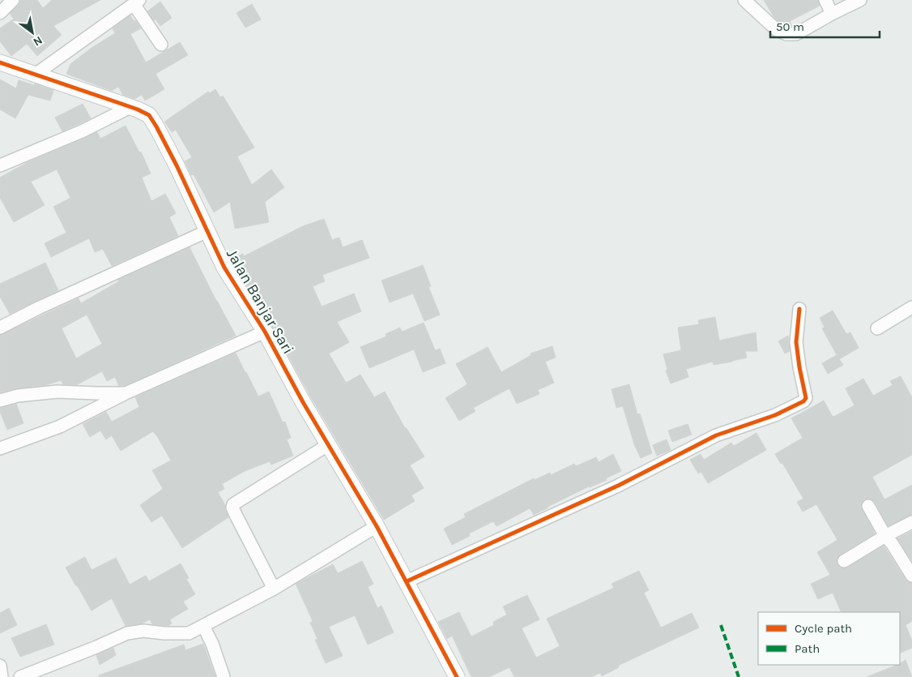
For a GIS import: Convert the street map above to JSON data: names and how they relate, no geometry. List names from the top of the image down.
{
  "streets": {
    "street": ["Jalan Banjar Sari"]
  },
  "legend": ["Cycle path", "Path"],
  "scale_bar": "50 m",
  "north": "bottom right"
}
